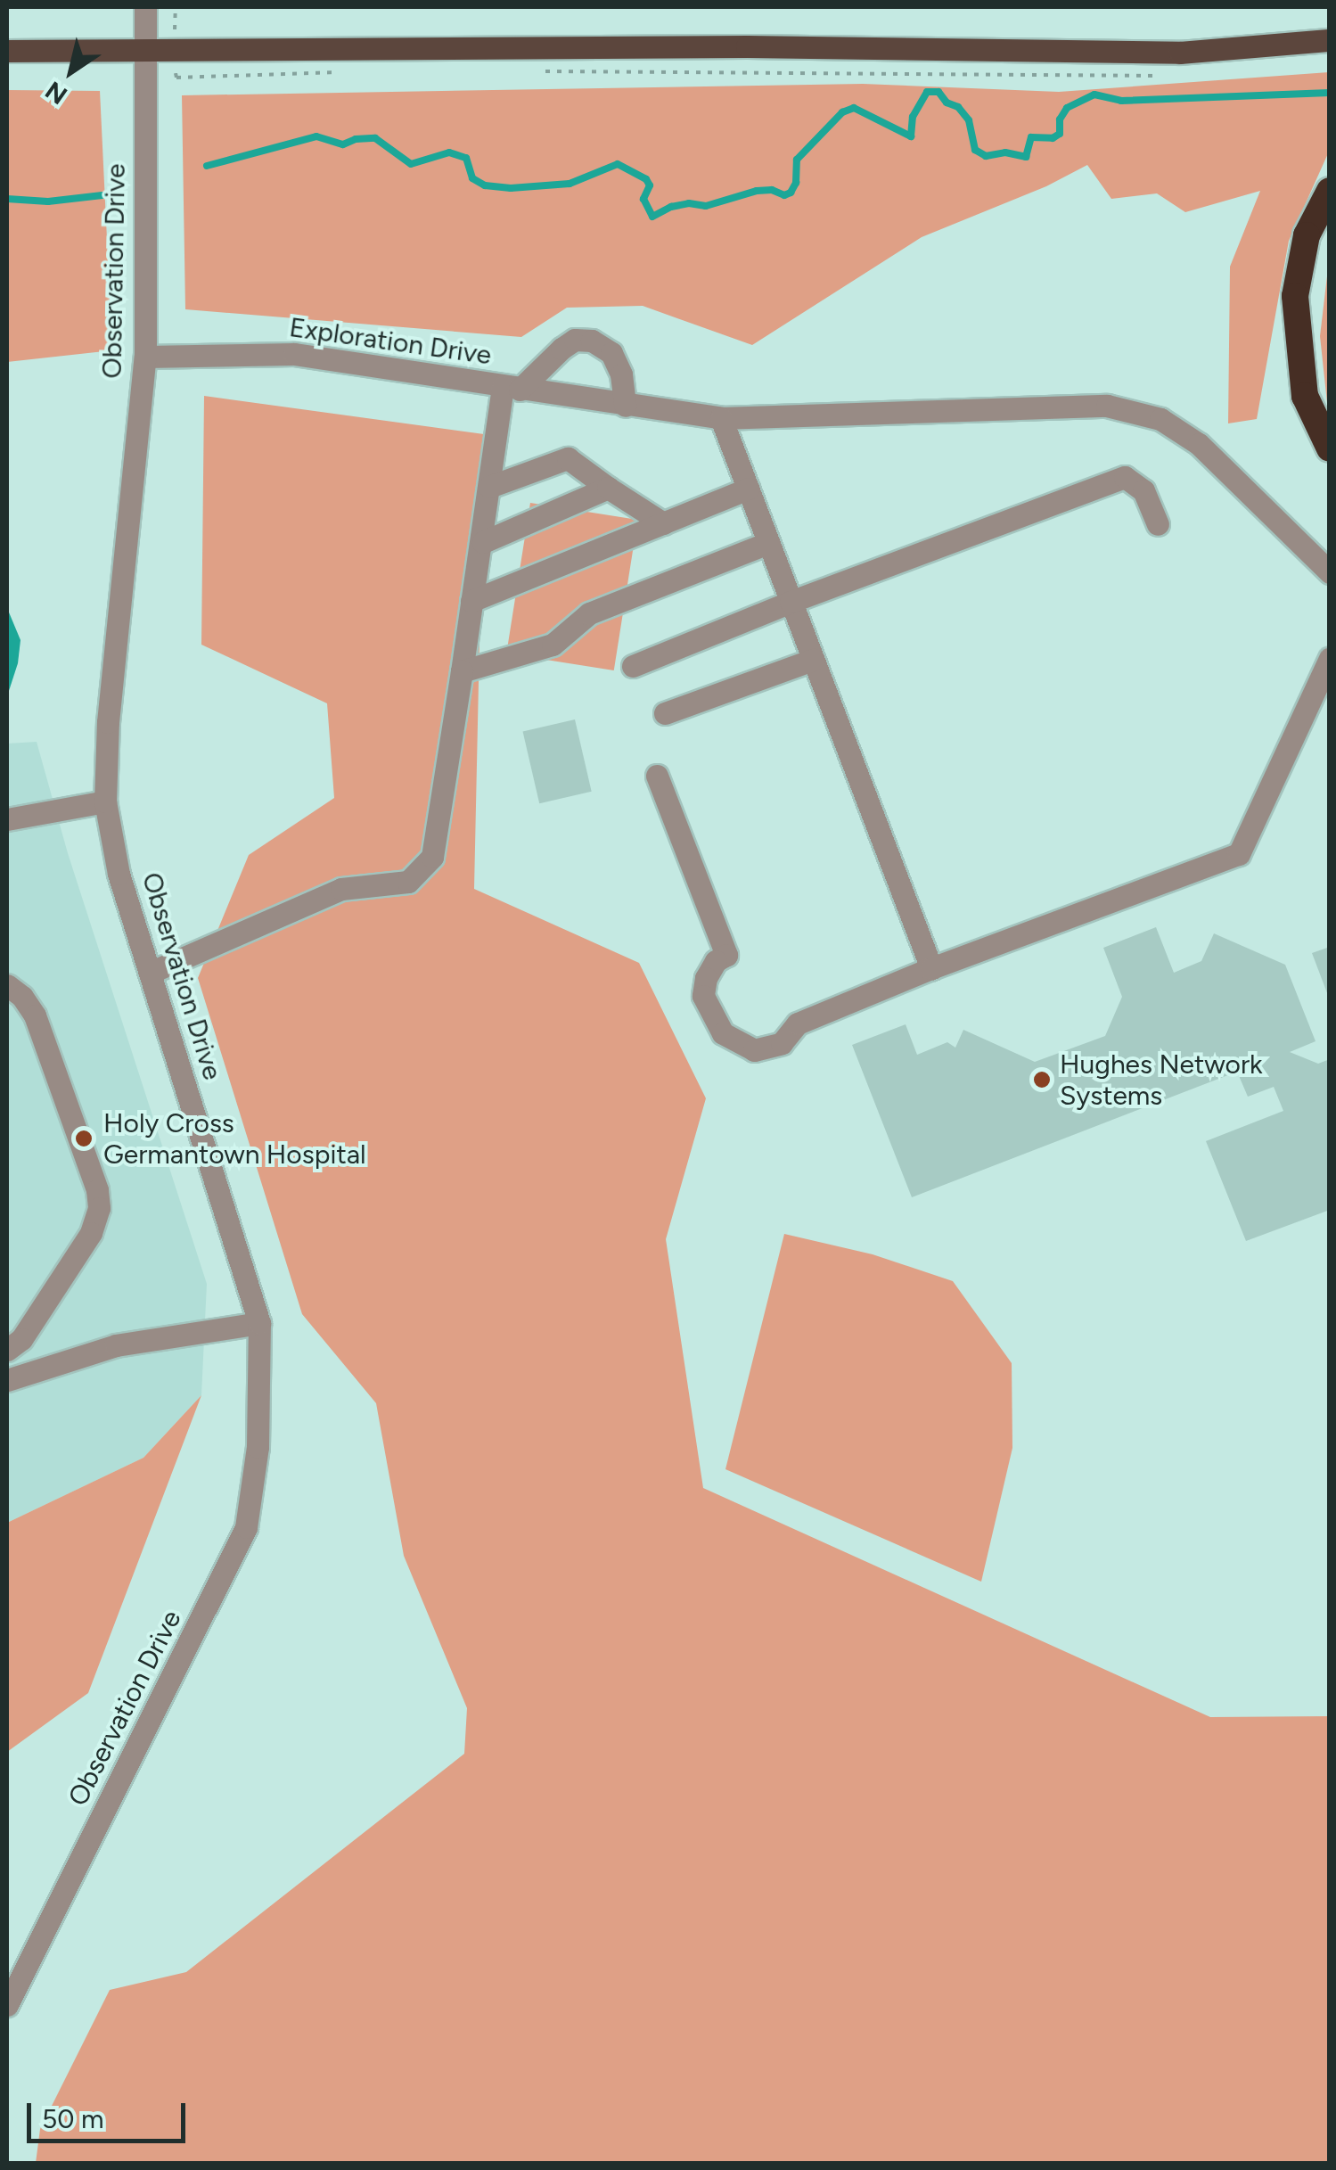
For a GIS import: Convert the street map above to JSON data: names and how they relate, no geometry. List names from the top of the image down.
{
  "streets": {
    "street": ["Observation Drive", "Exploration Drive"]
  },
  "crossings": [
    ["Observation Drive", "Exploration Drive"]
  ],
  "places": ["Hughes Network Systems", "Holy Cross Germantown Hospital"],
  "scale_bar": "50 m",
  "north": "bottom left"
}
